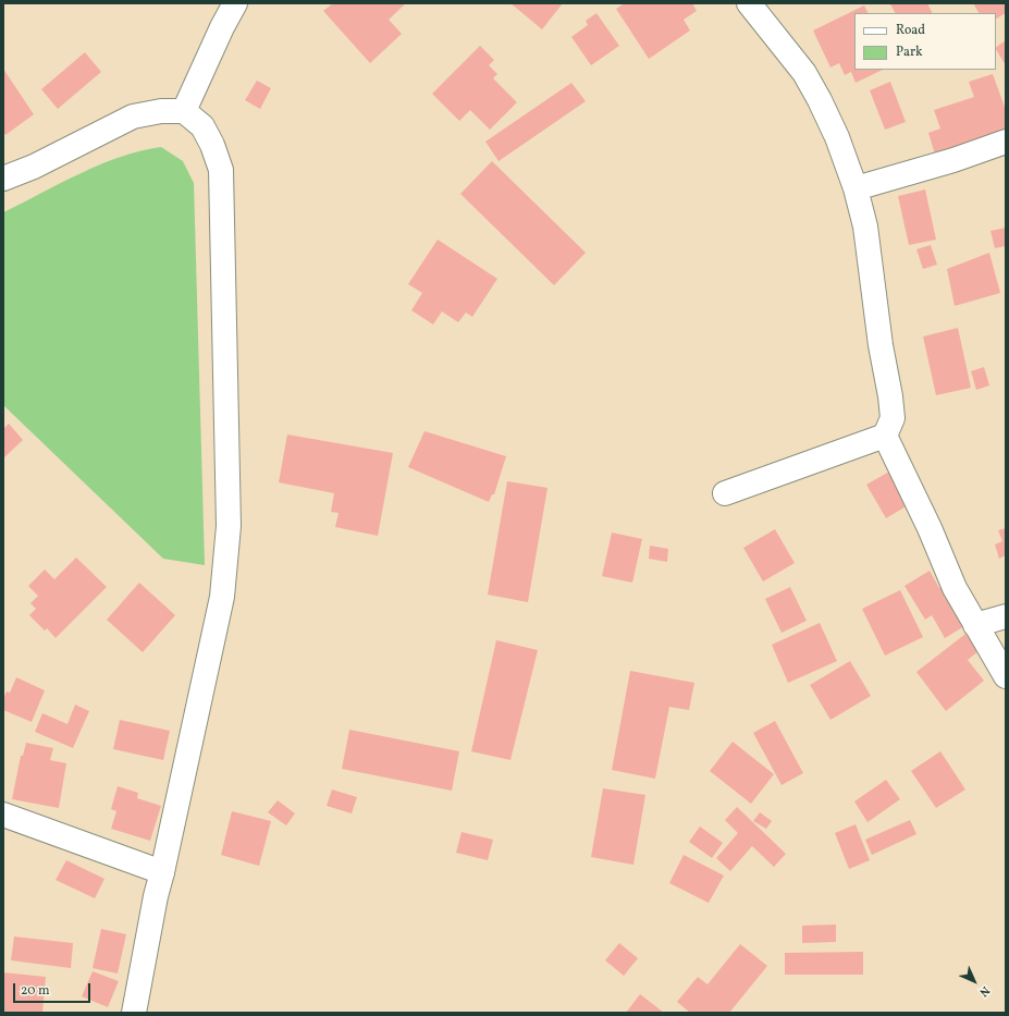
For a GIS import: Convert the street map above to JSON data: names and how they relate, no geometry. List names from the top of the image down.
{
  "legend": ["Road", "Park"],
  "scale_bar": "20 m",
  "north": "bottom right"
}
